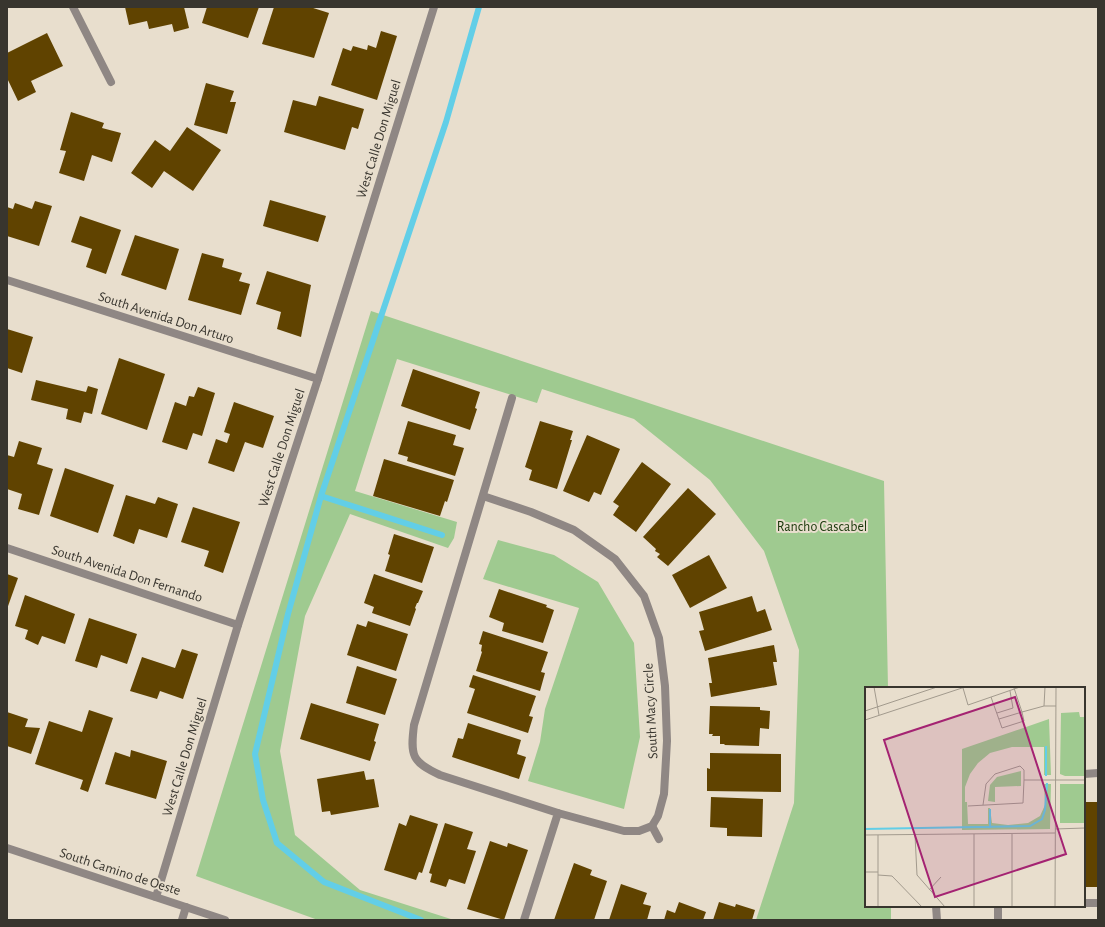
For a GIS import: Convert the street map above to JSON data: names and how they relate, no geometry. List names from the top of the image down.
{
  "streets": {
    "street": [
      "West Calle Don Miguel",
      "South Avenida Don Arturo",
      "South Avenida Don Fernando",
      "South Macy Circle",
      "South Camino de Oeste"
    ]
  },
  "crossings": [
    ["West Calle Don Miguel", "South Avenida Don Arturo"],
    ["West Calle Don Miguel", "South Avenida Don Fernando"],
    ["West Calle Don Miguel", "South Camino de Oeste"]
  ],
  "parks": ["Rancho Cascabel"]
}
